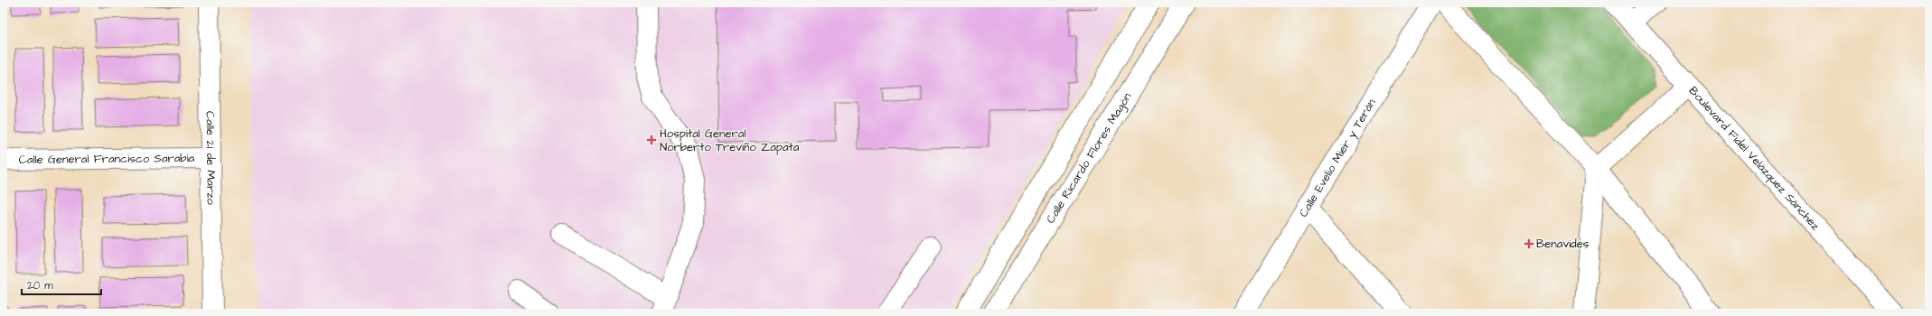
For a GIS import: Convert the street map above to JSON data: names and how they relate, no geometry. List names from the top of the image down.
{
  "streets": {
    "street": [
      "Calle 21 de Marzo",
      "Calle Ricardo Flores Magón",
      "Calle Evelio Mier y Terán",
      "Boulevard Fidel Velázquez Sánchez",
      "Calle General Francisco Sarabia"
    ]
  },
  "crossings": [
    ["Calle 21 de Marzo", "Calle General Francisco Sarabia"]
  ],
  "places": {
    "health": ["Hospital General Norberto Treviño Zapata", "Benavides"]
  },
  "scale_bar": "20 m"
}
